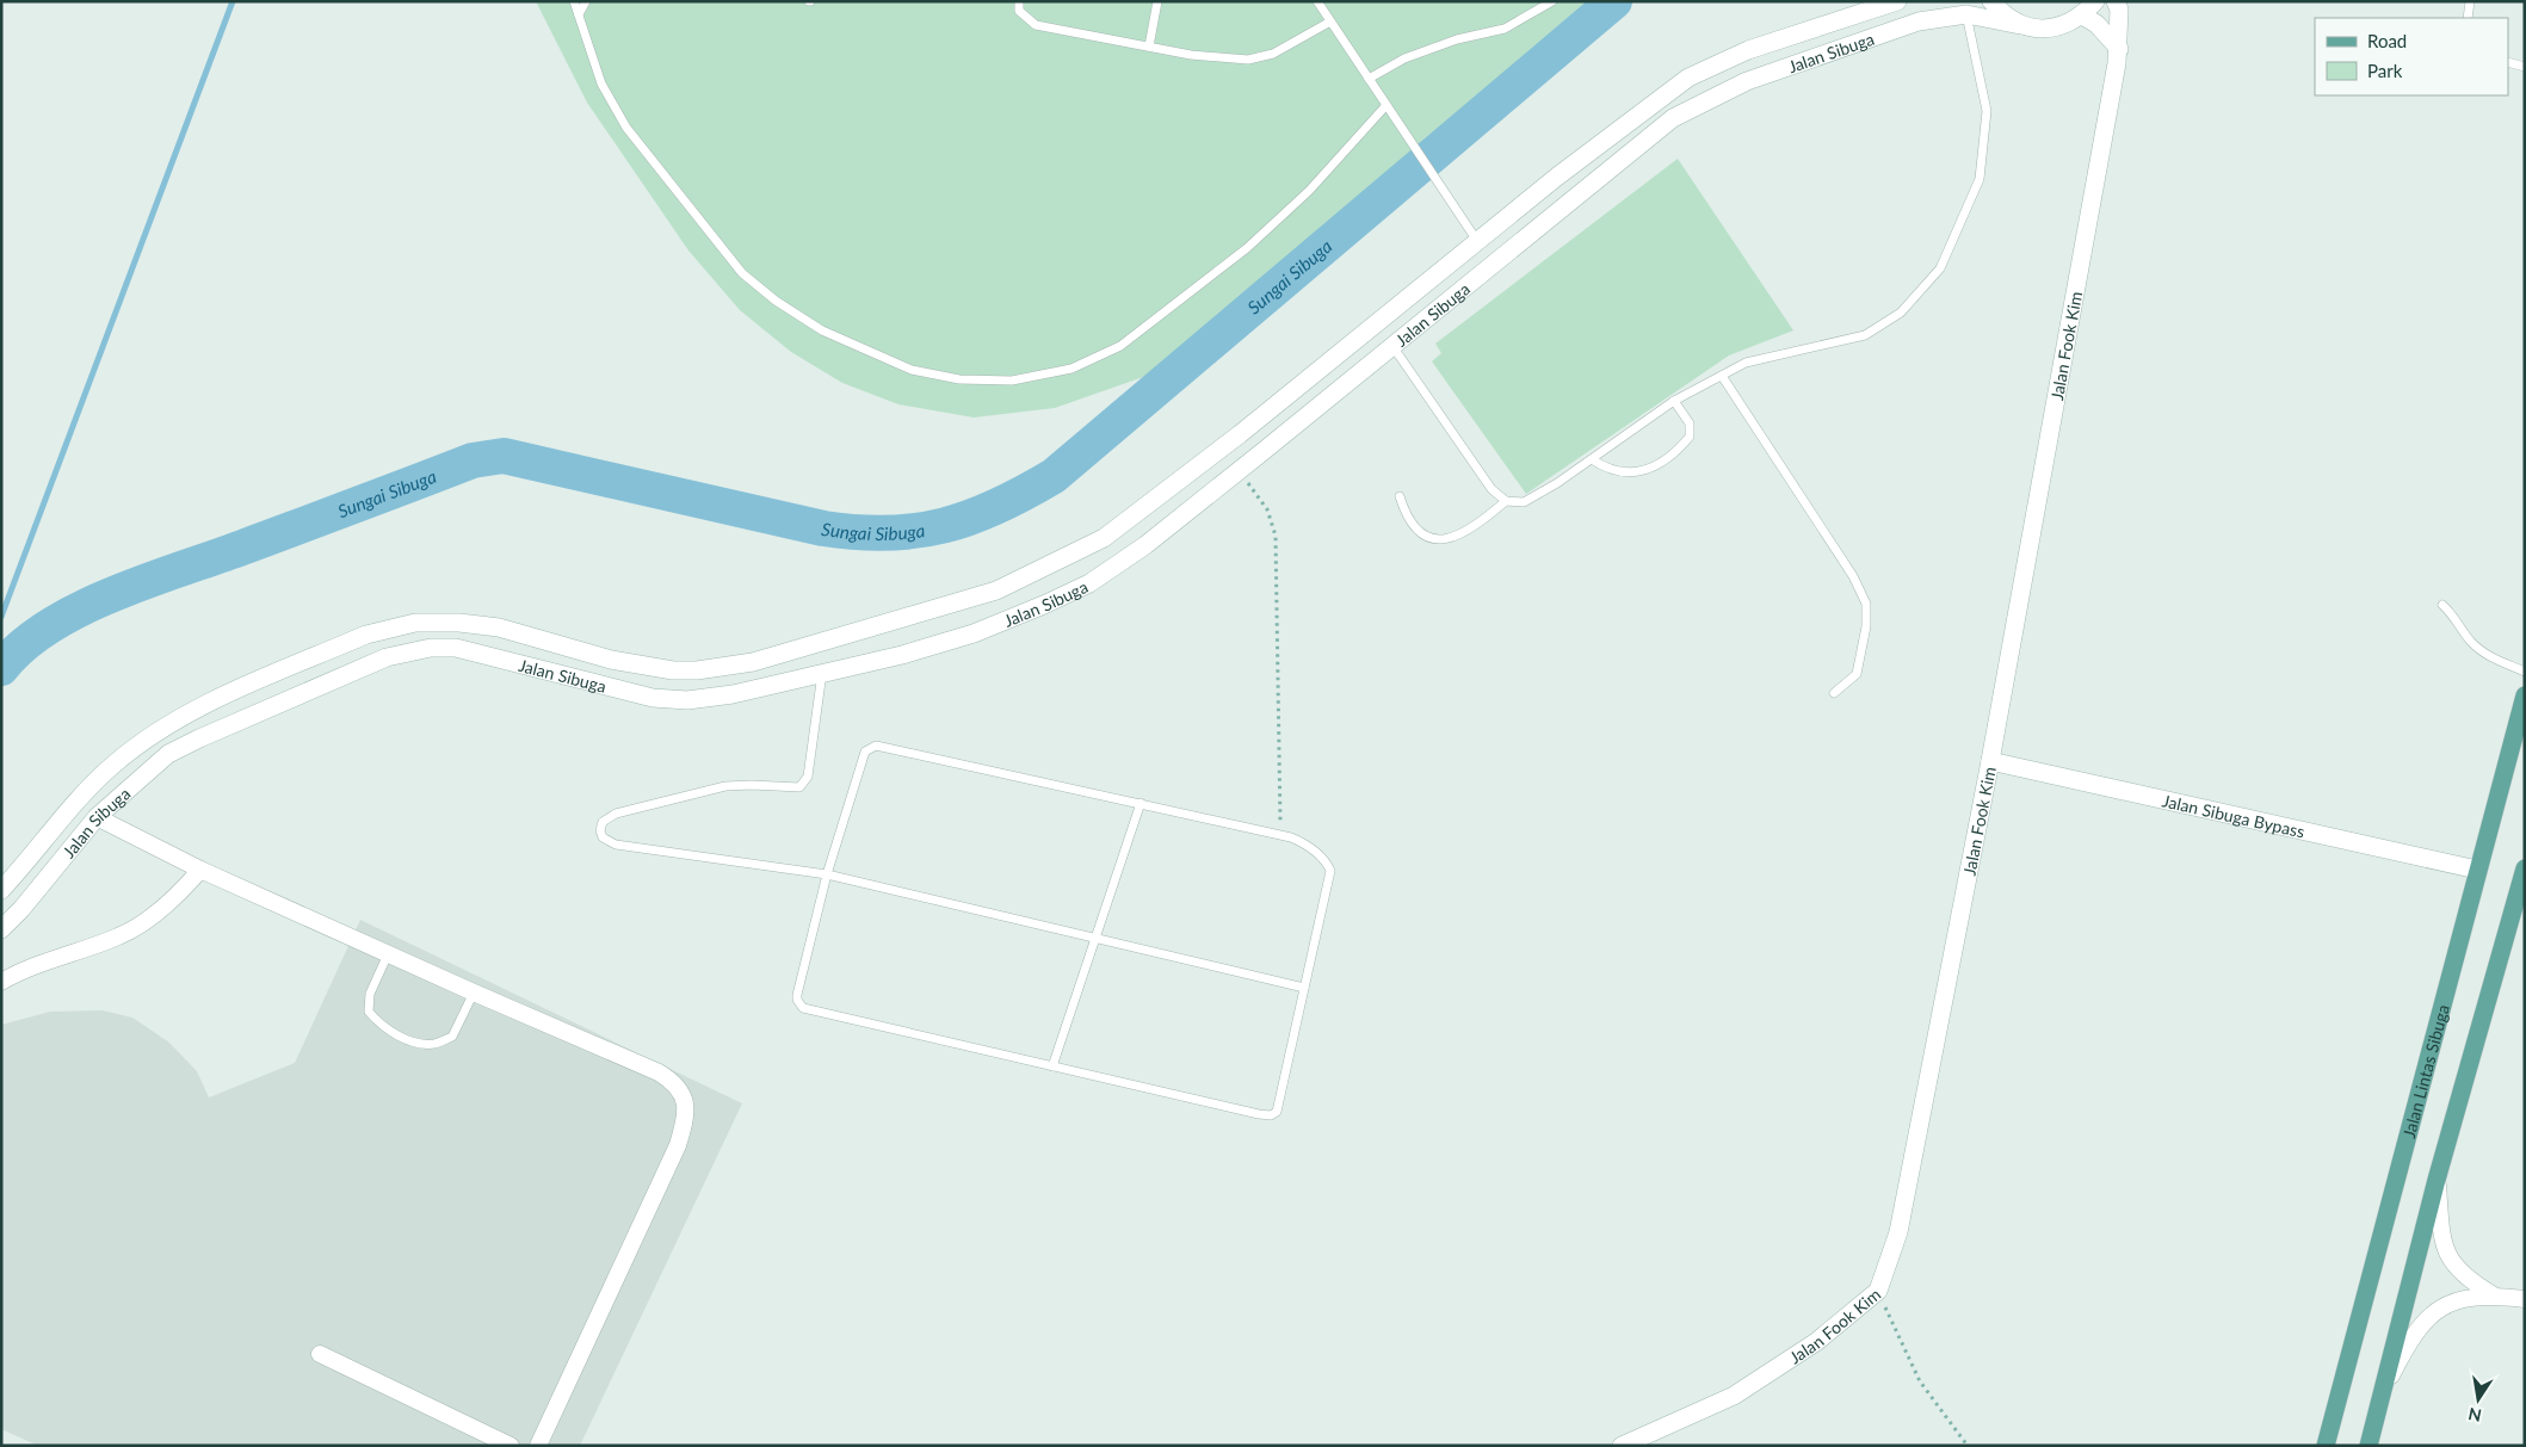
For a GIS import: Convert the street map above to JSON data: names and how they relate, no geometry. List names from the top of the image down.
{
  "streets": {
    "main road": [
      "Jalan Sibuga",
      "Jalan Fook Kim",
      "Jalan Sibuga Bypass",
      "Jalan Lintas Sibuga"
    ]
  },
  "crossings": [
    ["Jalan Fook Kim", "Jalan Sibuga Bypass"],
    ["Jalan Sibuga Bypass", "Jalan Lintas Sibuga"]
  ],
  "water": ["Sungai Sibuga"],
  "legend": ["Road", "Park"],
  "north": "bottom"
}
